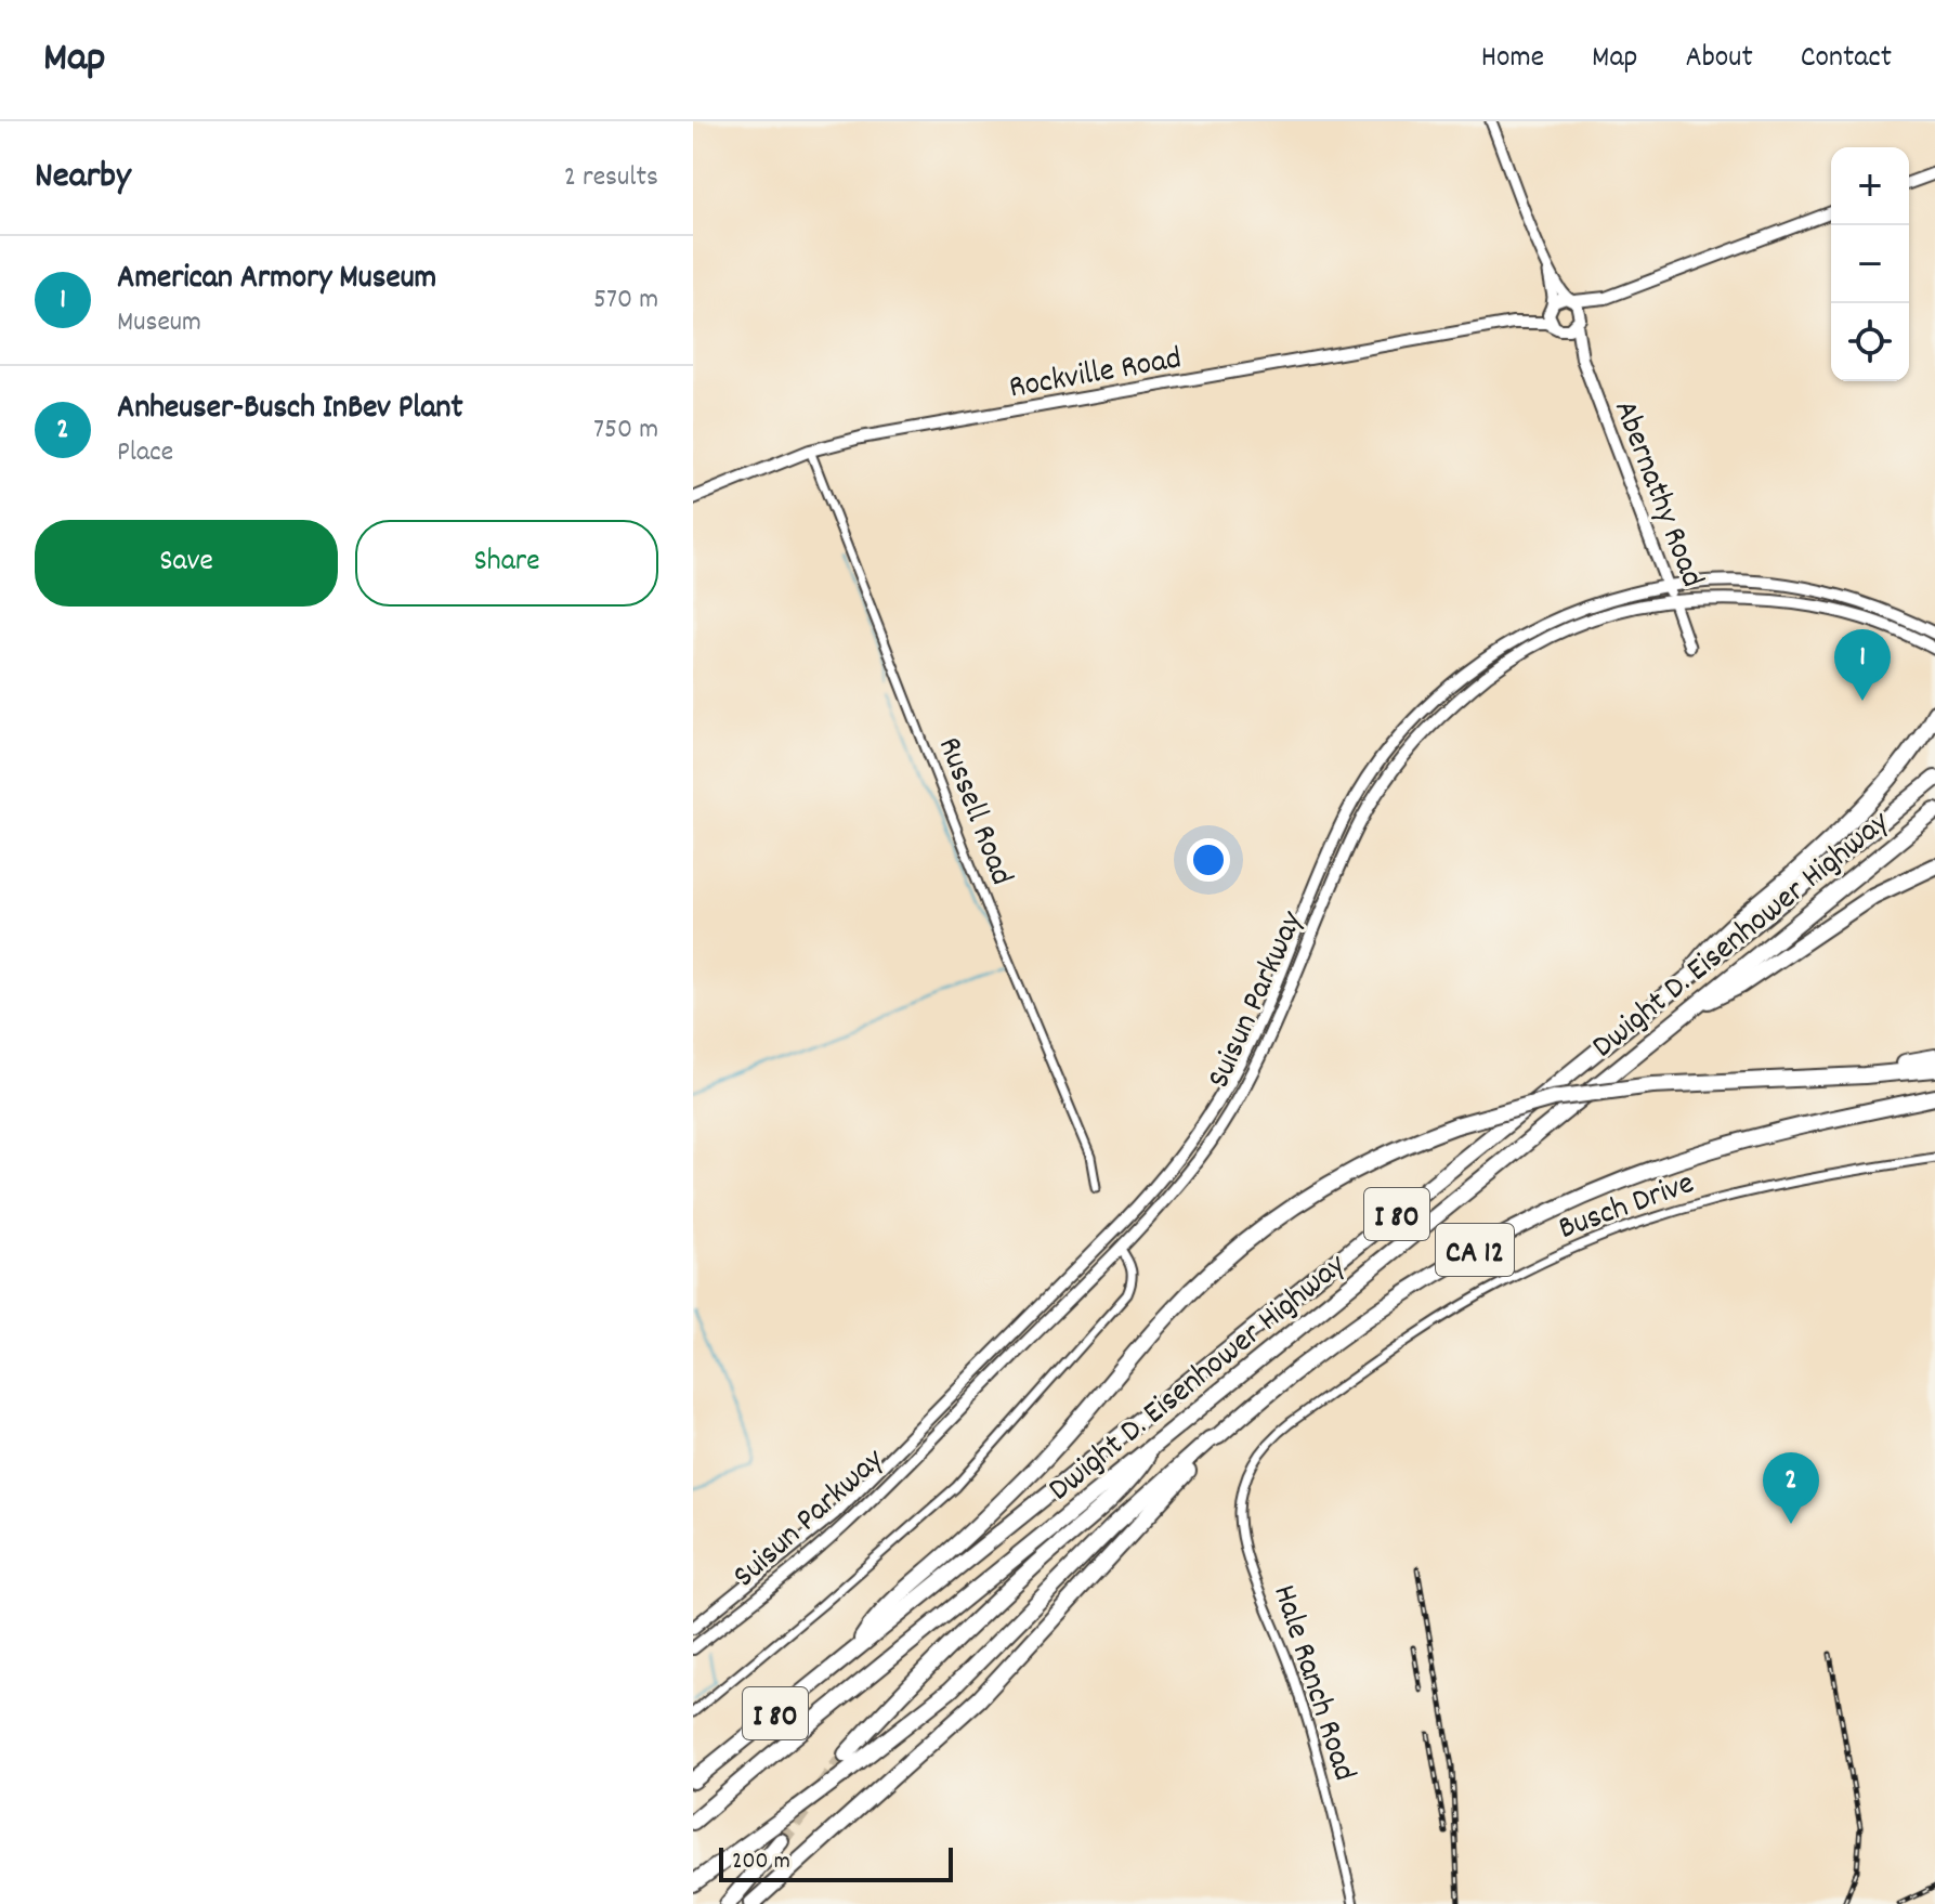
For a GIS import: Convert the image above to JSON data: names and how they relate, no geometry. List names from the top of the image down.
{
  "streets": {
    "highway": ["Dwight D. Eisenhower Highway", "I 80", "CA 12"],
    "main road": ["Rockville Road", "Abernathy Road", "Suisun Parkway"],
    "street": ["Russell Road", "Busch Drive", "Hale Ranch Road"]
  },
  "crossings": [
    ["Rockville Road", "Abernathy Road"],
    ["Rockville Road", "Russell Road"],
    ["Abernathy Road", "Suisun Parkway"],
    ["Busch Drive", "Hale Ranch Road"]
  ],
  "scale_bar": "200 m",
  "page": {
    "header": "Map",
    "nav": [
      "Home",
      "Map",
      "About",
      "Contact"
    ],
    "heading": ["Nearby", "2 results"],
    "map_buttons": ["+", "−"],
    "list": [
      {
        "mark": "1",
        "name": "American Armory Museum",
        "note": "Museum",
        "value": "570 m"
      },
      {
        "mark": "2",
        "name": "Anheuser-Busch InBev Plant",
        "note": "Place",
        "value": "750 m"
      }
    ],
    "buttons": ["Save", "Share"],
    "pins": ["1", "2"],
    "scale": "200 m"
  }
}
